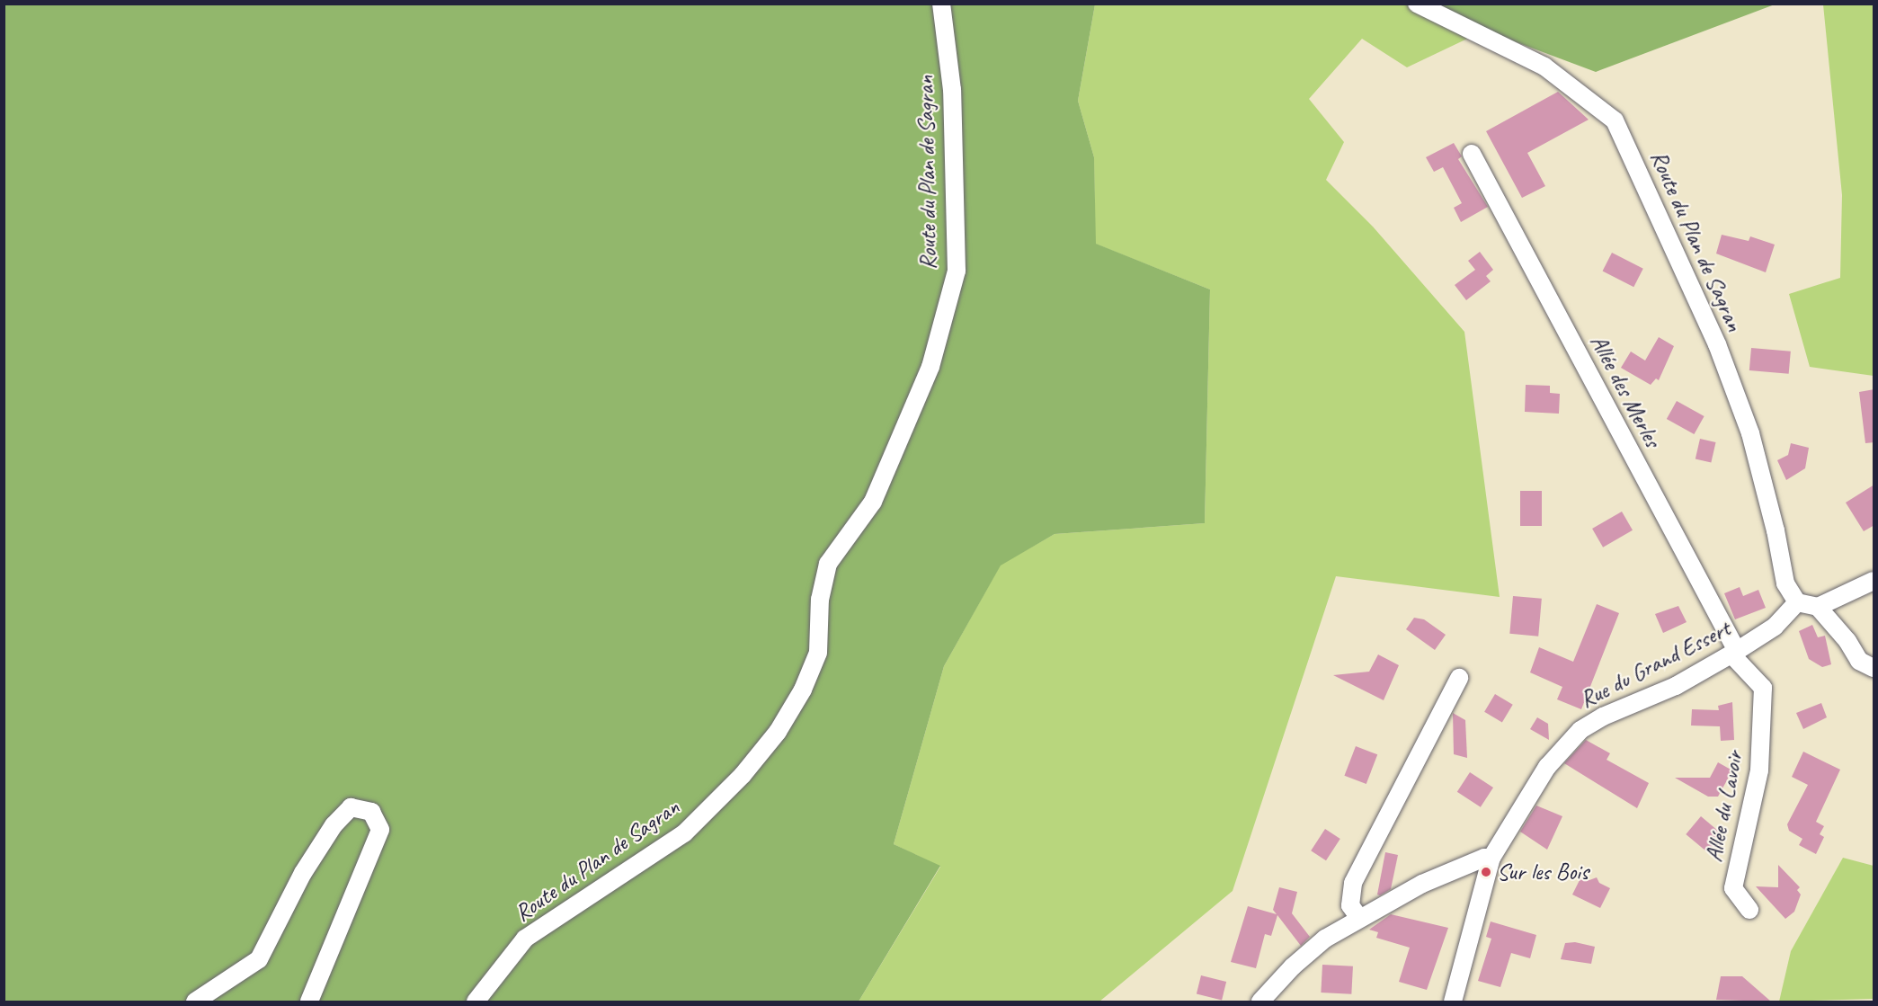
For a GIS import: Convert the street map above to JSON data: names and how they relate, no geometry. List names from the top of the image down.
{
  "streets": {
    "street": [
      "Route du Plan de Sagran",
      "Allée des Merles",
      "Rue du Grand Essert",
      "Allée du Lavoir"
    ]
  },
  "crossings": [
    ["Route du Plan de Sagran", "Rue du Grand Essert"],
    ["Allée des Merles", "Rue du Grand Essert"],
    ["Allée des Merles", "Allée du Lavoir"],
    ["Rue du Grand Essert", "Allée du Lavoir"]
  ],
  "places": ["Sur les Bois"]
}
